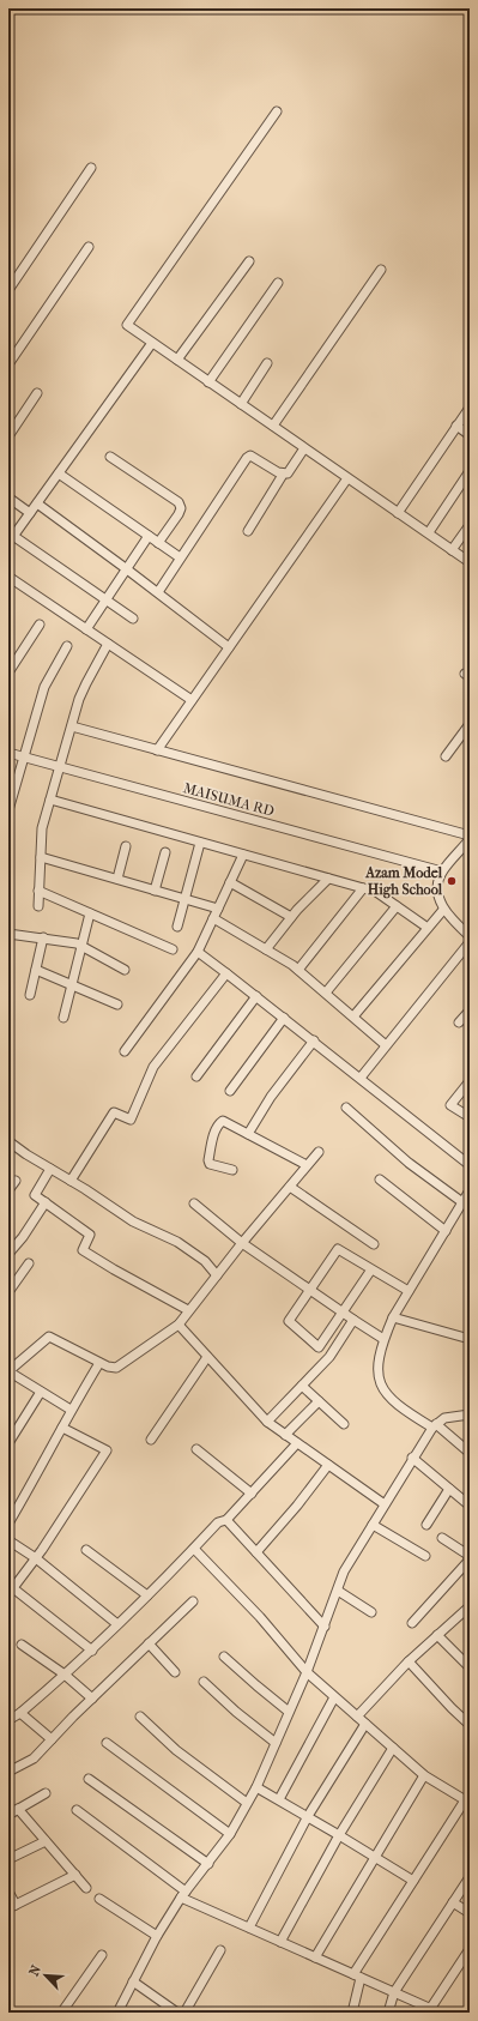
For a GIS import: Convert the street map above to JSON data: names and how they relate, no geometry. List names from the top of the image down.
{
  "streets": {
    "street": ["MAISUMA RD"]
  },
  "places": ["Azam Model High School"],
  "north": "top left"
}
